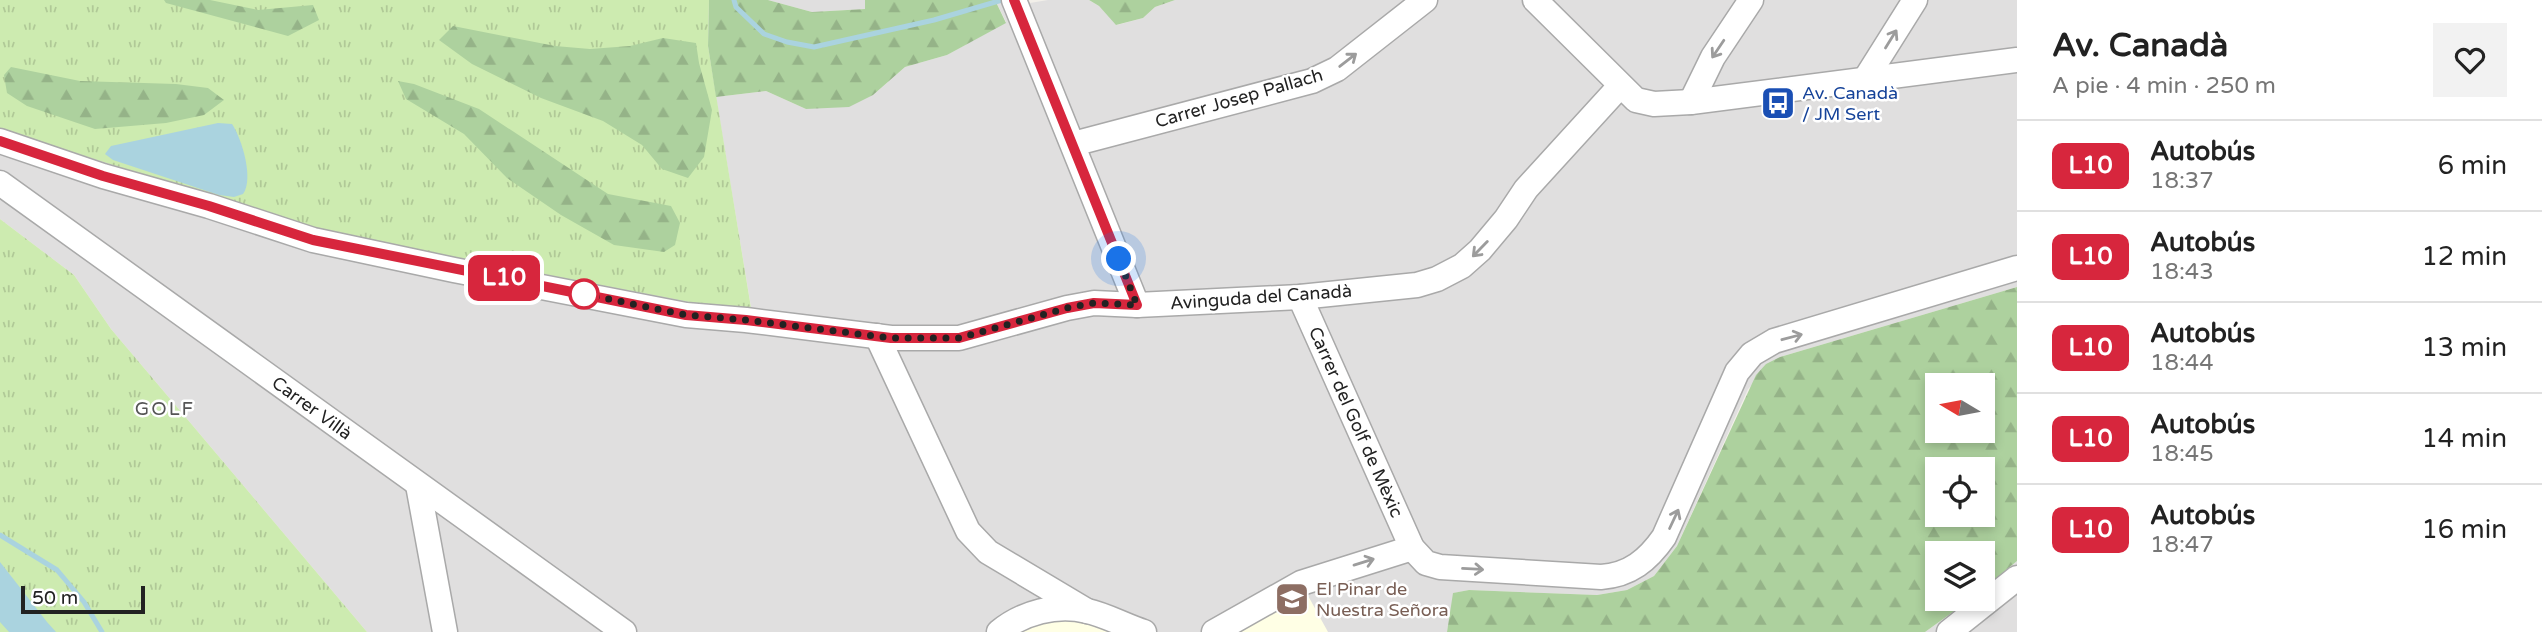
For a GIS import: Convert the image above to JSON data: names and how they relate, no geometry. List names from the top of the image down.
{
  "streets": {
    "street": [
      "Carrer Josep Pallach",
      "Avinguda del Canadà",
      "Carrer Villà",
      "Carrer del Golf de Mèxic"
    ]
  },
  "crossings": [
    ["Avinguda del Canadà", "Carrer del Golf de Mèxic"]
  ],
  "one_way": ["Carrer Josep Pallach"],
  "districts": ["GOLF"],
  "places": {
    "bus stop": ["Av. Canadà / JM Sert"],
    "school or university": ["El Pinar de Nuestra Señora"]
  },
  "lines": ["bus line L10"],
  "scale_bar": "50 m",
  "north": "left",
  "page": {
    "on_map": "L10",
    "heading": ["Av. Canadà", "A pie · 4 min · 250 m"],
    "list": [
      {
        "mark": "L10",
        "name": "Autobús",
        "note": "18:37",
        "value": "6 min"
      },
      {
        "mark": "L10",
        "name": "Autobús",
        "note": "18:43",
        "value": "12 min"
      },
      {
        "mark": "L10",
        "name": "Autobús",
        "note": "18:44",
        "value": "13 min"
      },
      {
        "mark": "L10",
        "name": "Autobús",
        "note": "18:45",
        "value": "14 min"
      },
      {
        "mark": "L10",
        "name": "Autobús",
        "note": "18:47",
        "value": "16 min"
      }
    ],
    "scale": "50 m"
  }
}
